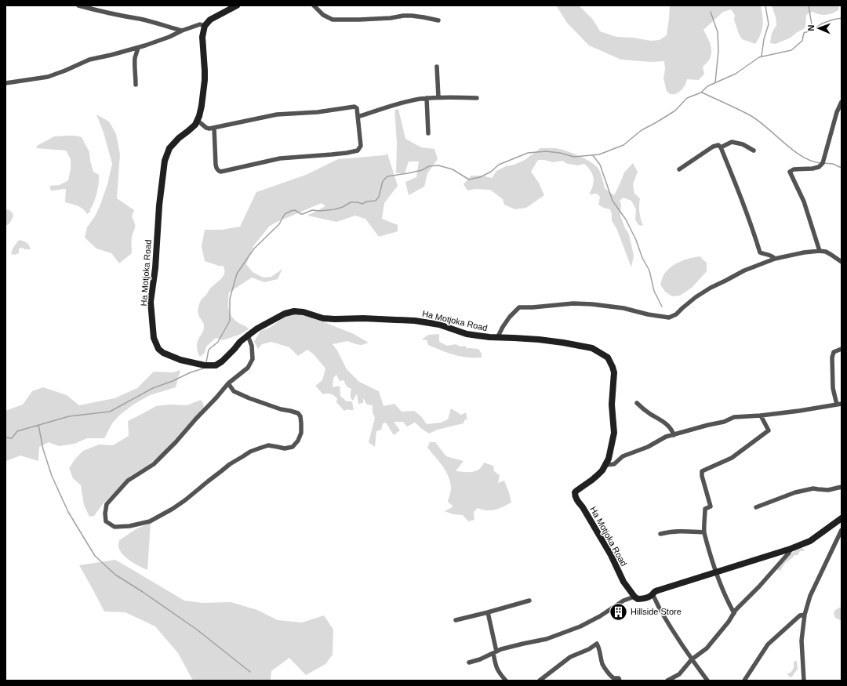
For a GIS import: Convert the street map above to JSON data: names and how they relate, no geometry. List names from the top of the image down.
{
  "streets": {
    "street": ["Ha Motjoka Road"]
  },
  "places": {
    "building": ["Hillside Store"]
  },
  "north": "left"
}
